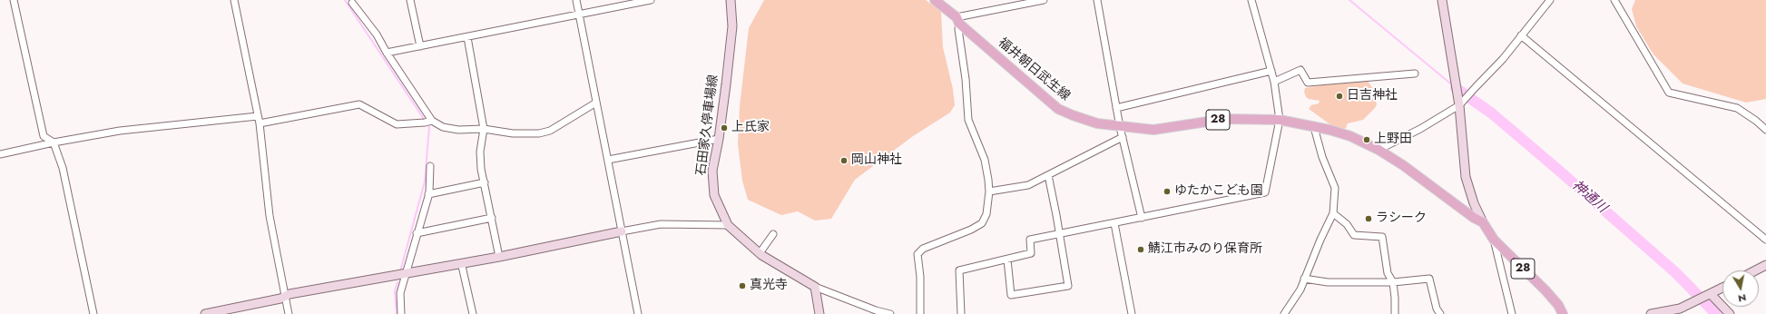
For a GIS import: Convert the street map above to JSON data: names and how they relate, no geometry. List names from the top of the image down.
{
  "streets": {
    "main road": ["福井朝日武生線", "28"],
    "street": ["石田家久停車場線"]
  },
  "water": ["神通川"],
  "places": [
    "日吉神社",
    "上氏家",
    "上野田",
    "岡山神社",
    "ゆたかこども園",
    "ラシーク",
    "鯖江市みのり保育所",
    "真光寺"
  ],
  "north": "bottom"
}
